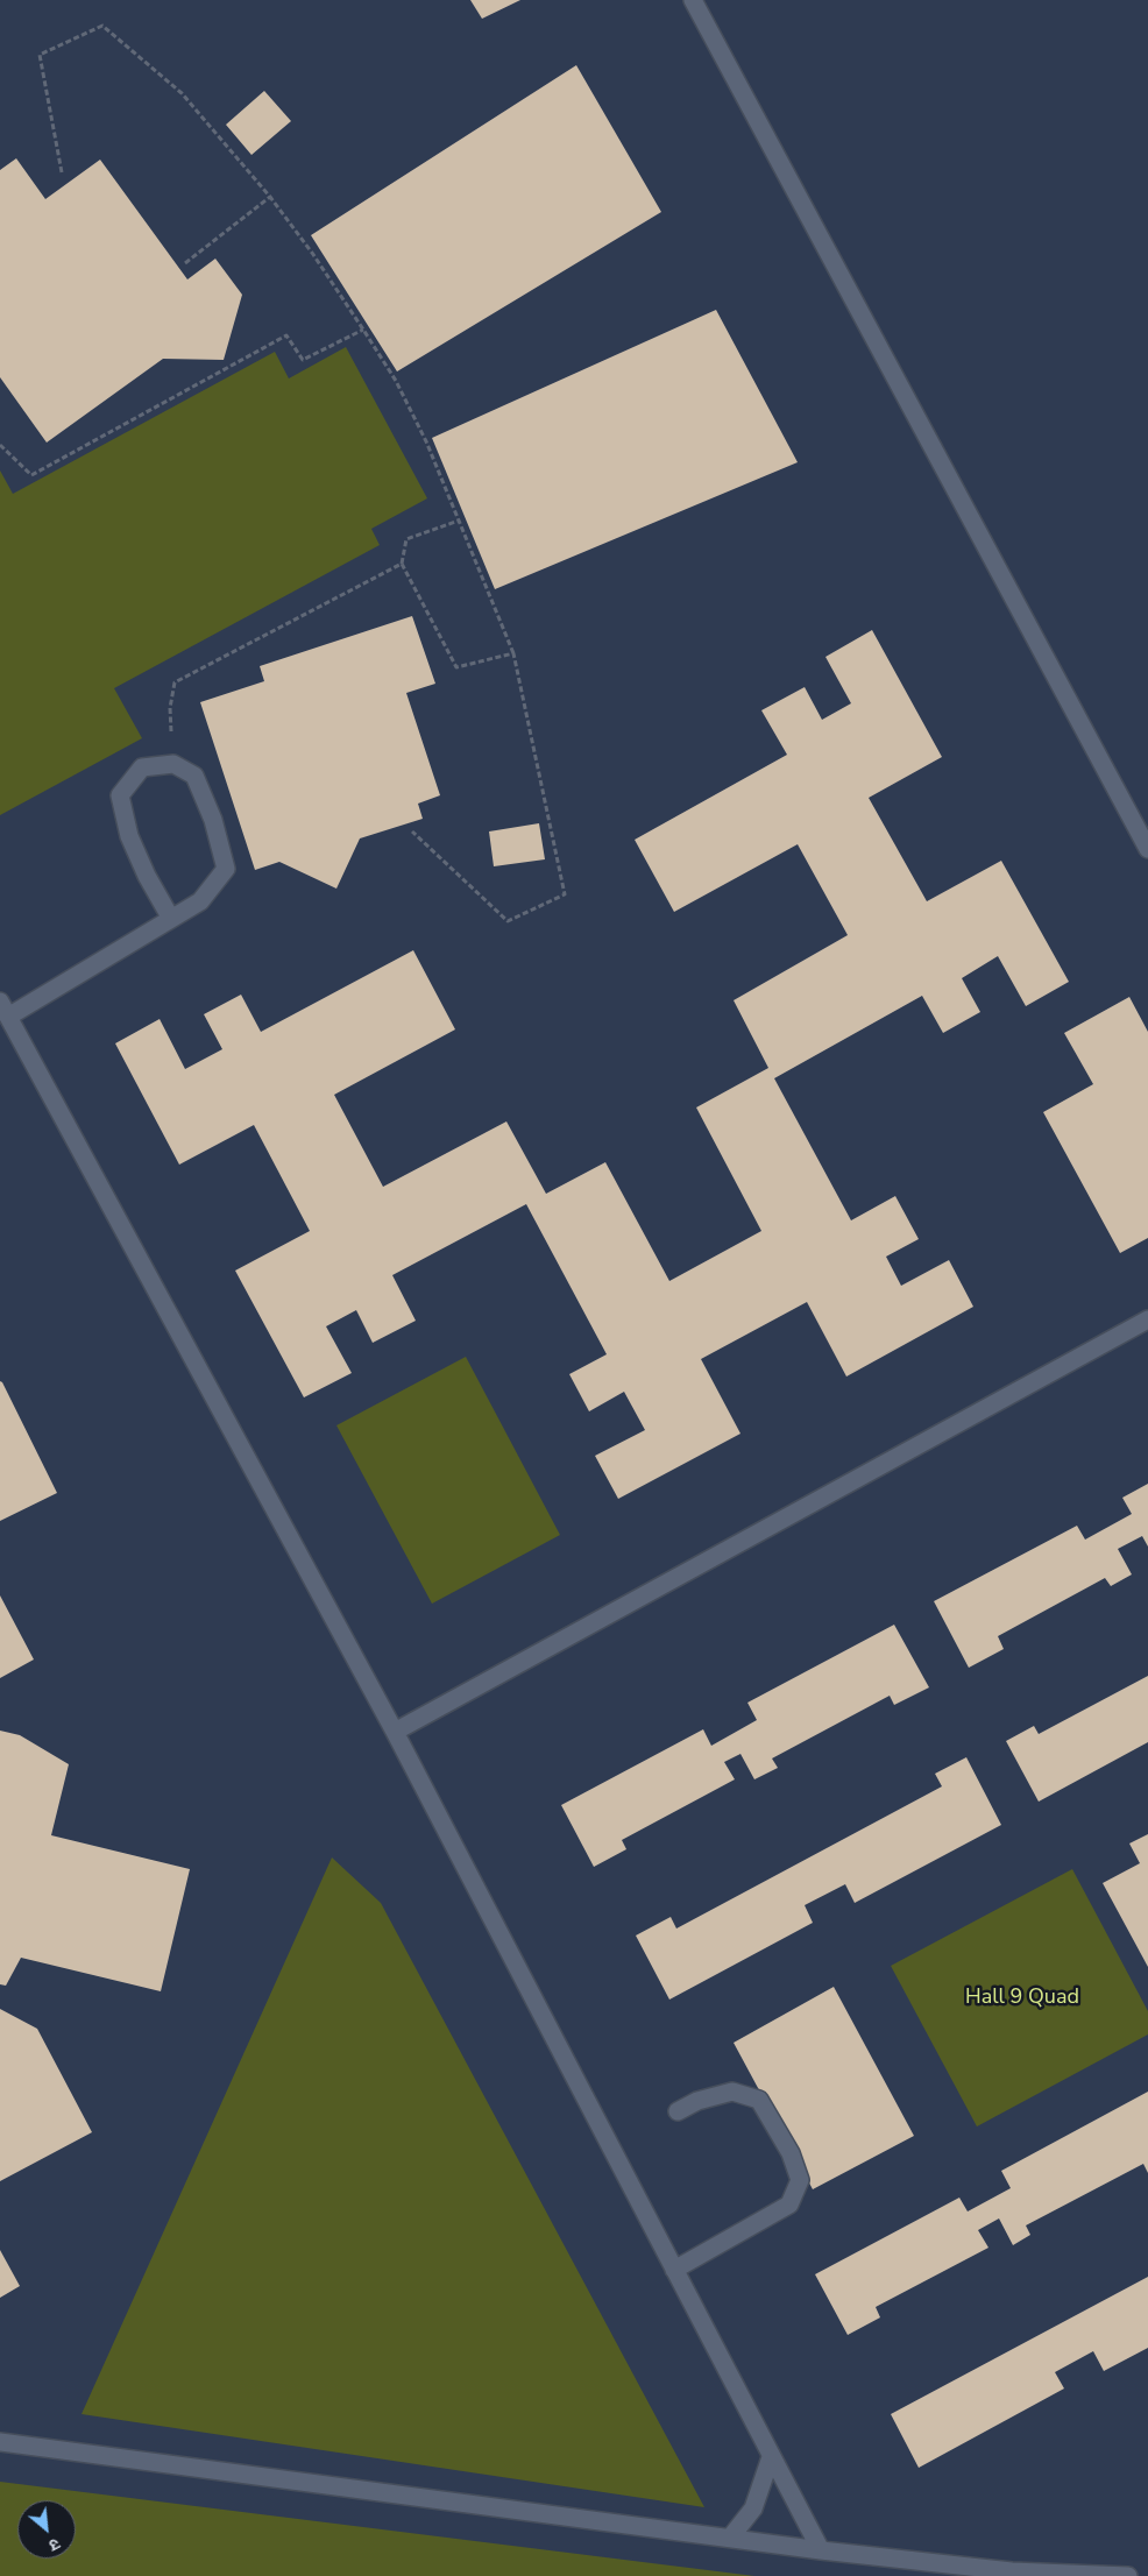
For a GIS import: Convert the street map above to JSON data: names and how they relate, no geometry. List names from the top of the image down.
{
  "parks": ["Hall 9 Quad"],
  "north": "bottom right"
}
